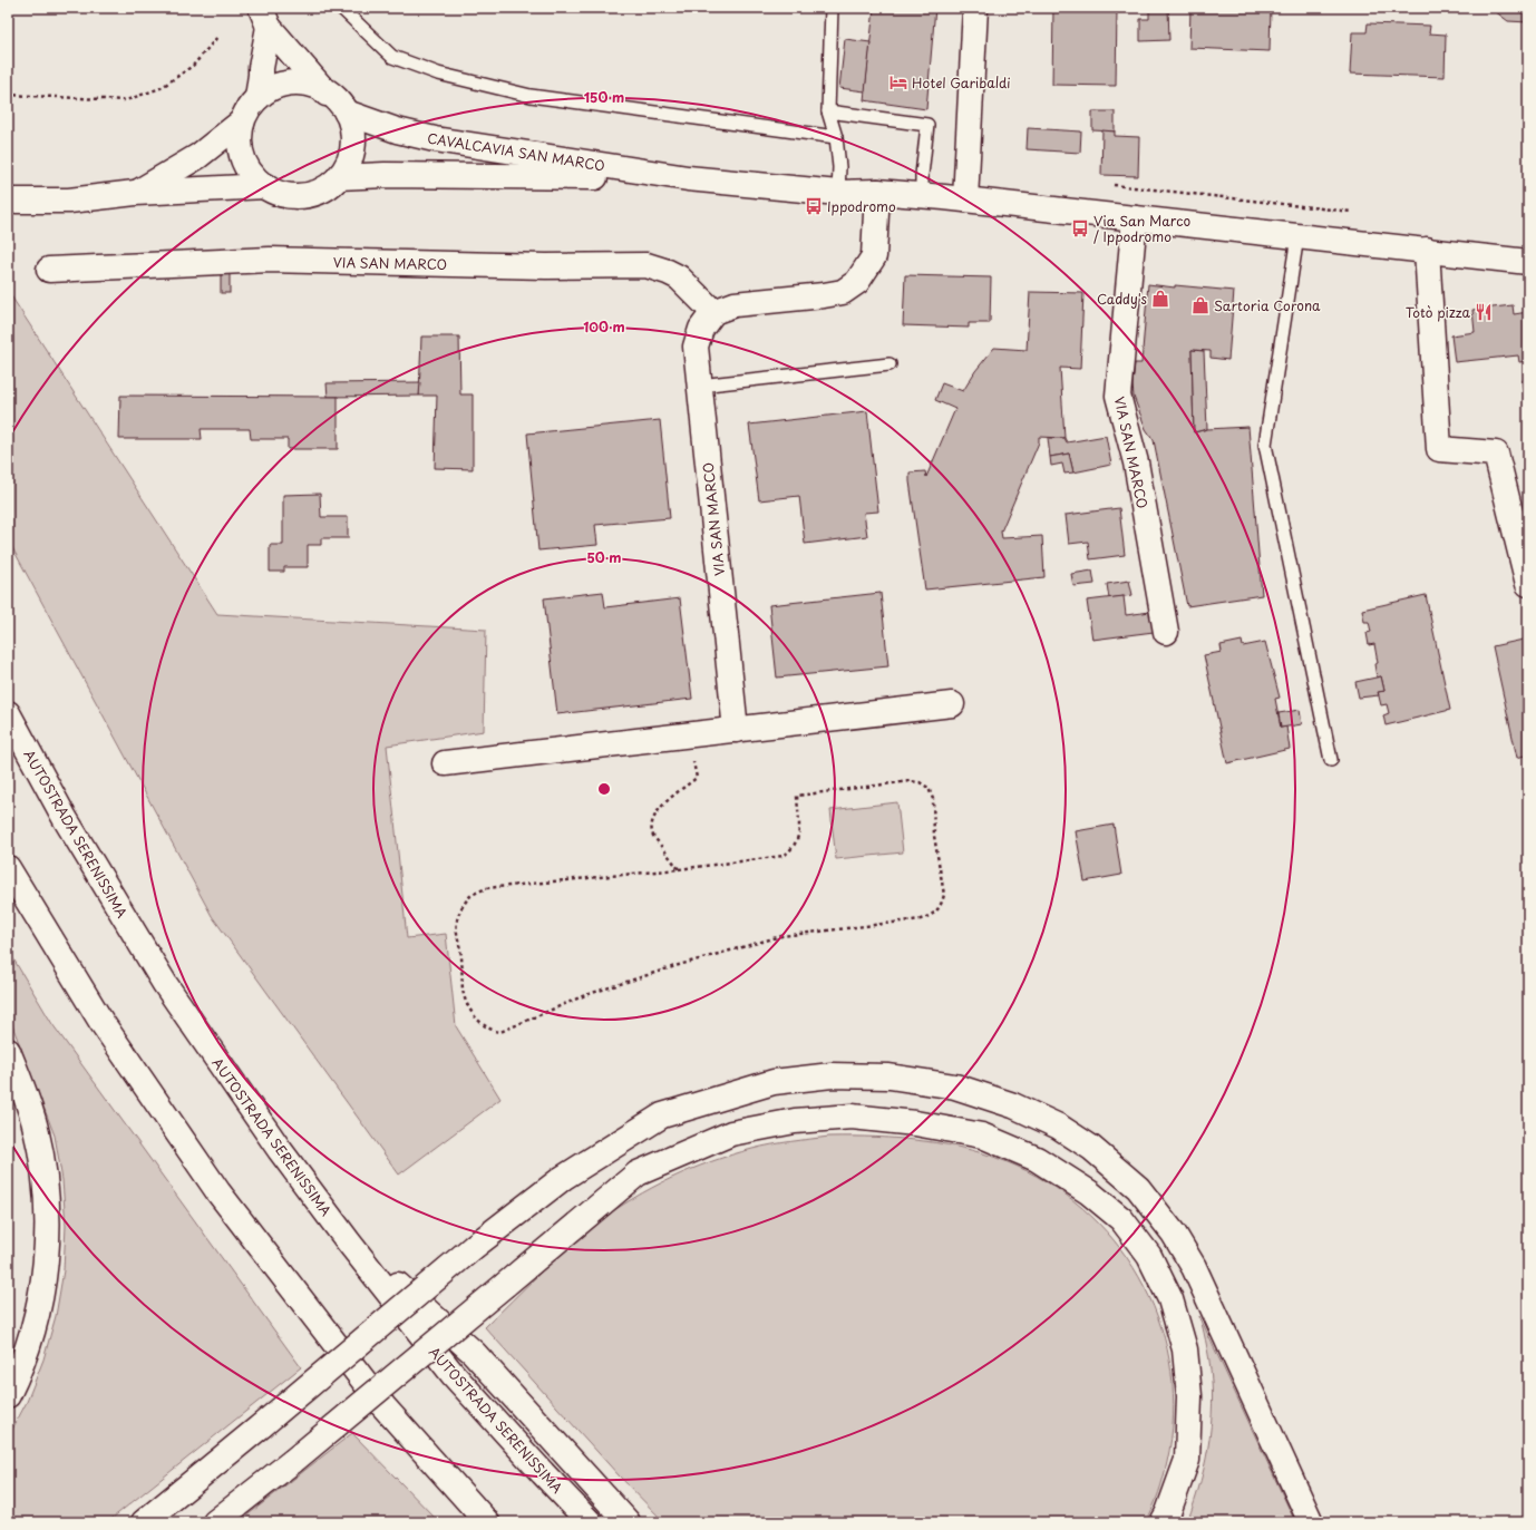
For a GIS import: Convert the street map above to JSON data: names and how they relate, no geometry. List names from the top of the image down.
{
  "streets": {
    "main road": ["CAVALCAVIA SAN MARCO", "VIA SAN MARCO", "AUTOSTRADA SERENISSIMA"]
  },
  "places": {
    "hotel": ["Hotel Garibaldi"],
    "bus stop": ["Ippodromo", "Via San Marco / Ippodromo"],
    "shop": ["Caddy's", "Sartoria Corona"],
    "restaurant": ["Totò pizza"]
  },
  "rings": ["150 m", "100 m", "50 m"]
}
